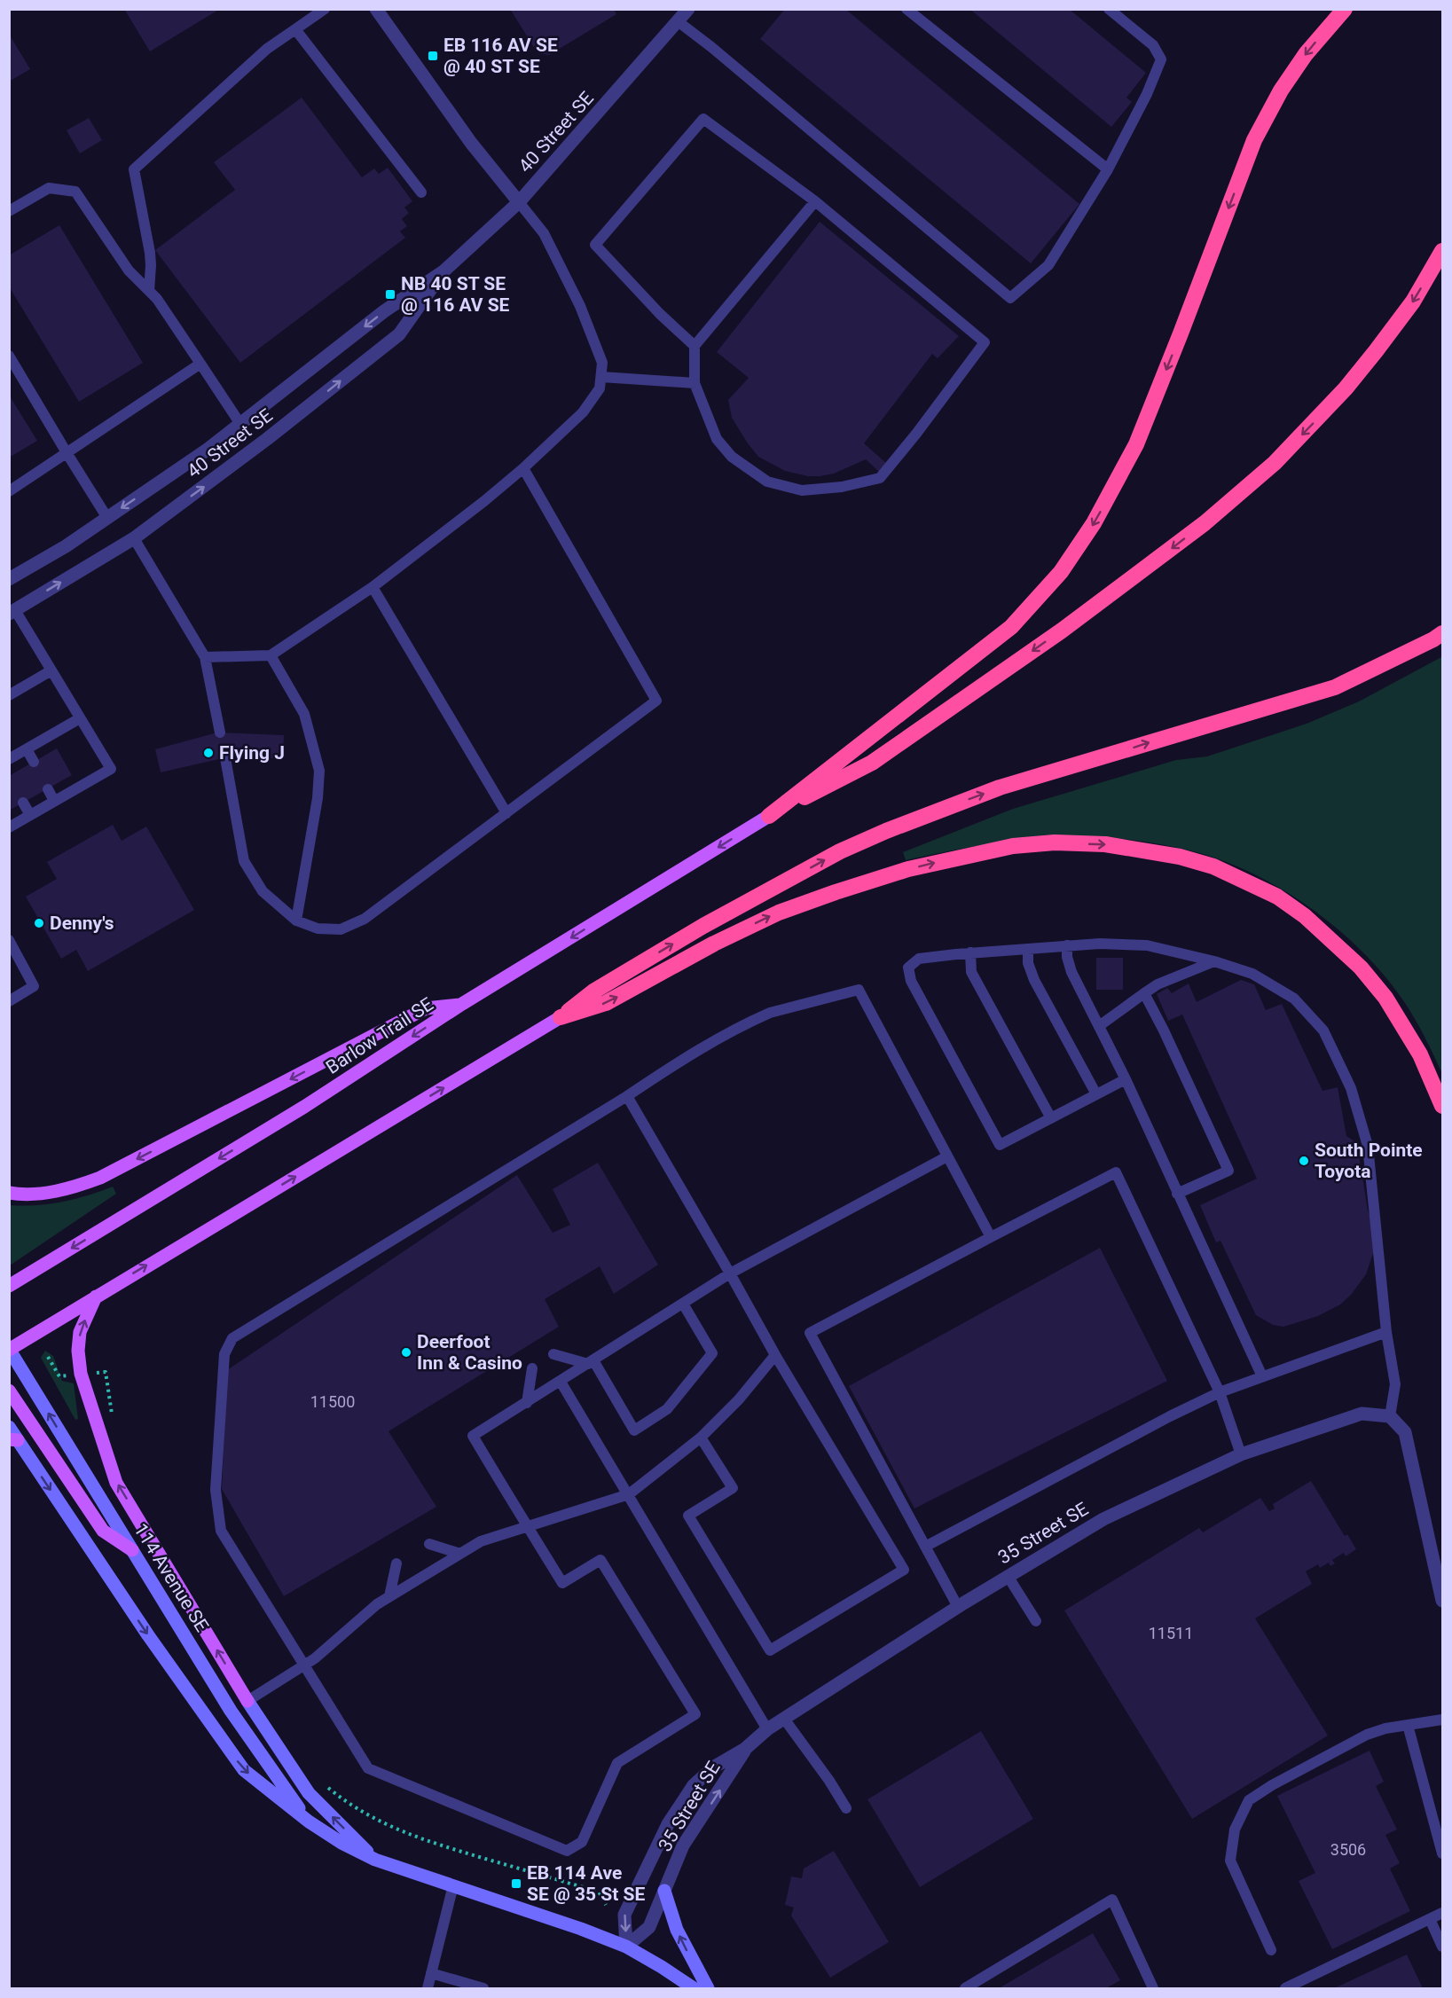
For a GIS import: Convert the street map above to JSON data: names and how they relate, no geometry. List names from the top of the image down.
{
  "streets": {
    "main road": ["Barlow Trail SE", "114 Avenue SE"],
    "street": ["40 Street SE", "35 Street SE"]
  },
  "crossings": [
    ["35 Street SE", "114 Avenue SE"]
  ],
  "places": {
    "transit": ["EB 116 AV SE @ 40 ST SE", "NB 40 ST SE @ 116 AV SE", "EB 114 Ave SE @ 35 St SE"],
    "other": [
      "Flying J",
      "Denny's",
      "South Pointe Toyota",
      "Deerfoot Inn & Casino"
    ]
  },
  "house_numbers": ["11500", "11511", "3506"]
}
